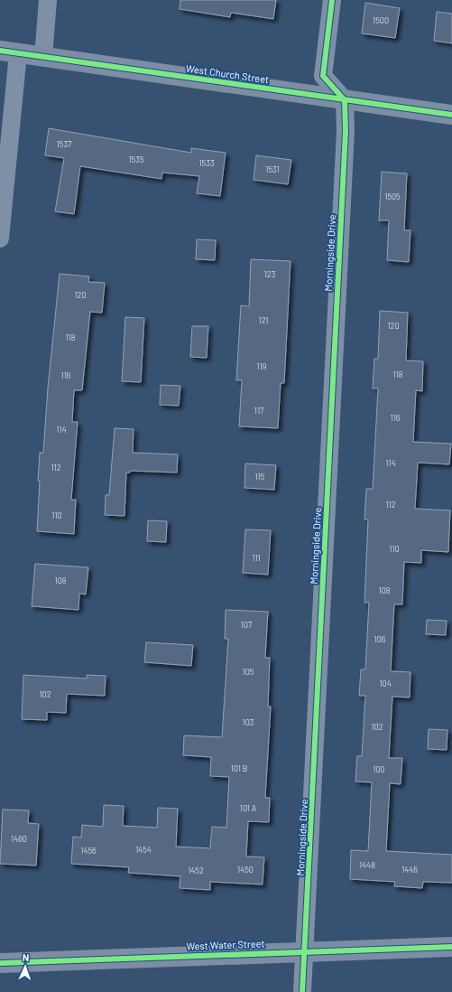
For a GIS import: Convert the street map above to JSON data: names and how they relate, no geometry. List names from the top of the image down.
{
  "streets": {
    "main road": ["West Church Street", "West Water Street"],
    "street": ["Morningside Drive"]
  },
  "crossings": [
    ["West Church Street", "Morningside Drive"],
    ["Morningside Drive", "West Water Street"]
  ],
  "house_numbers": [
    "1500",
    "1537",
    "1535",
    "1533",
    "1531",
    "1505",
    "123",
    "120",
    "121",
    "120",
    "118",
    "119",
    "118",
    "116",
    "117",
    "116",
    "114",
    "114",
    "112",
    "115",
    "112",
    "110",
    "110",
    "111",
    "108",
    "108",
    "107",
    "106",
    "105",
    "104",
    "102",
    "103",
    "102",
    "101 B",
    "100",
    "101 A",
    "1460",
    "1454",
    "1456",
    "1448",
    "1450",
    "1446",
    "1452"
  ],
  "north": "top"
}
